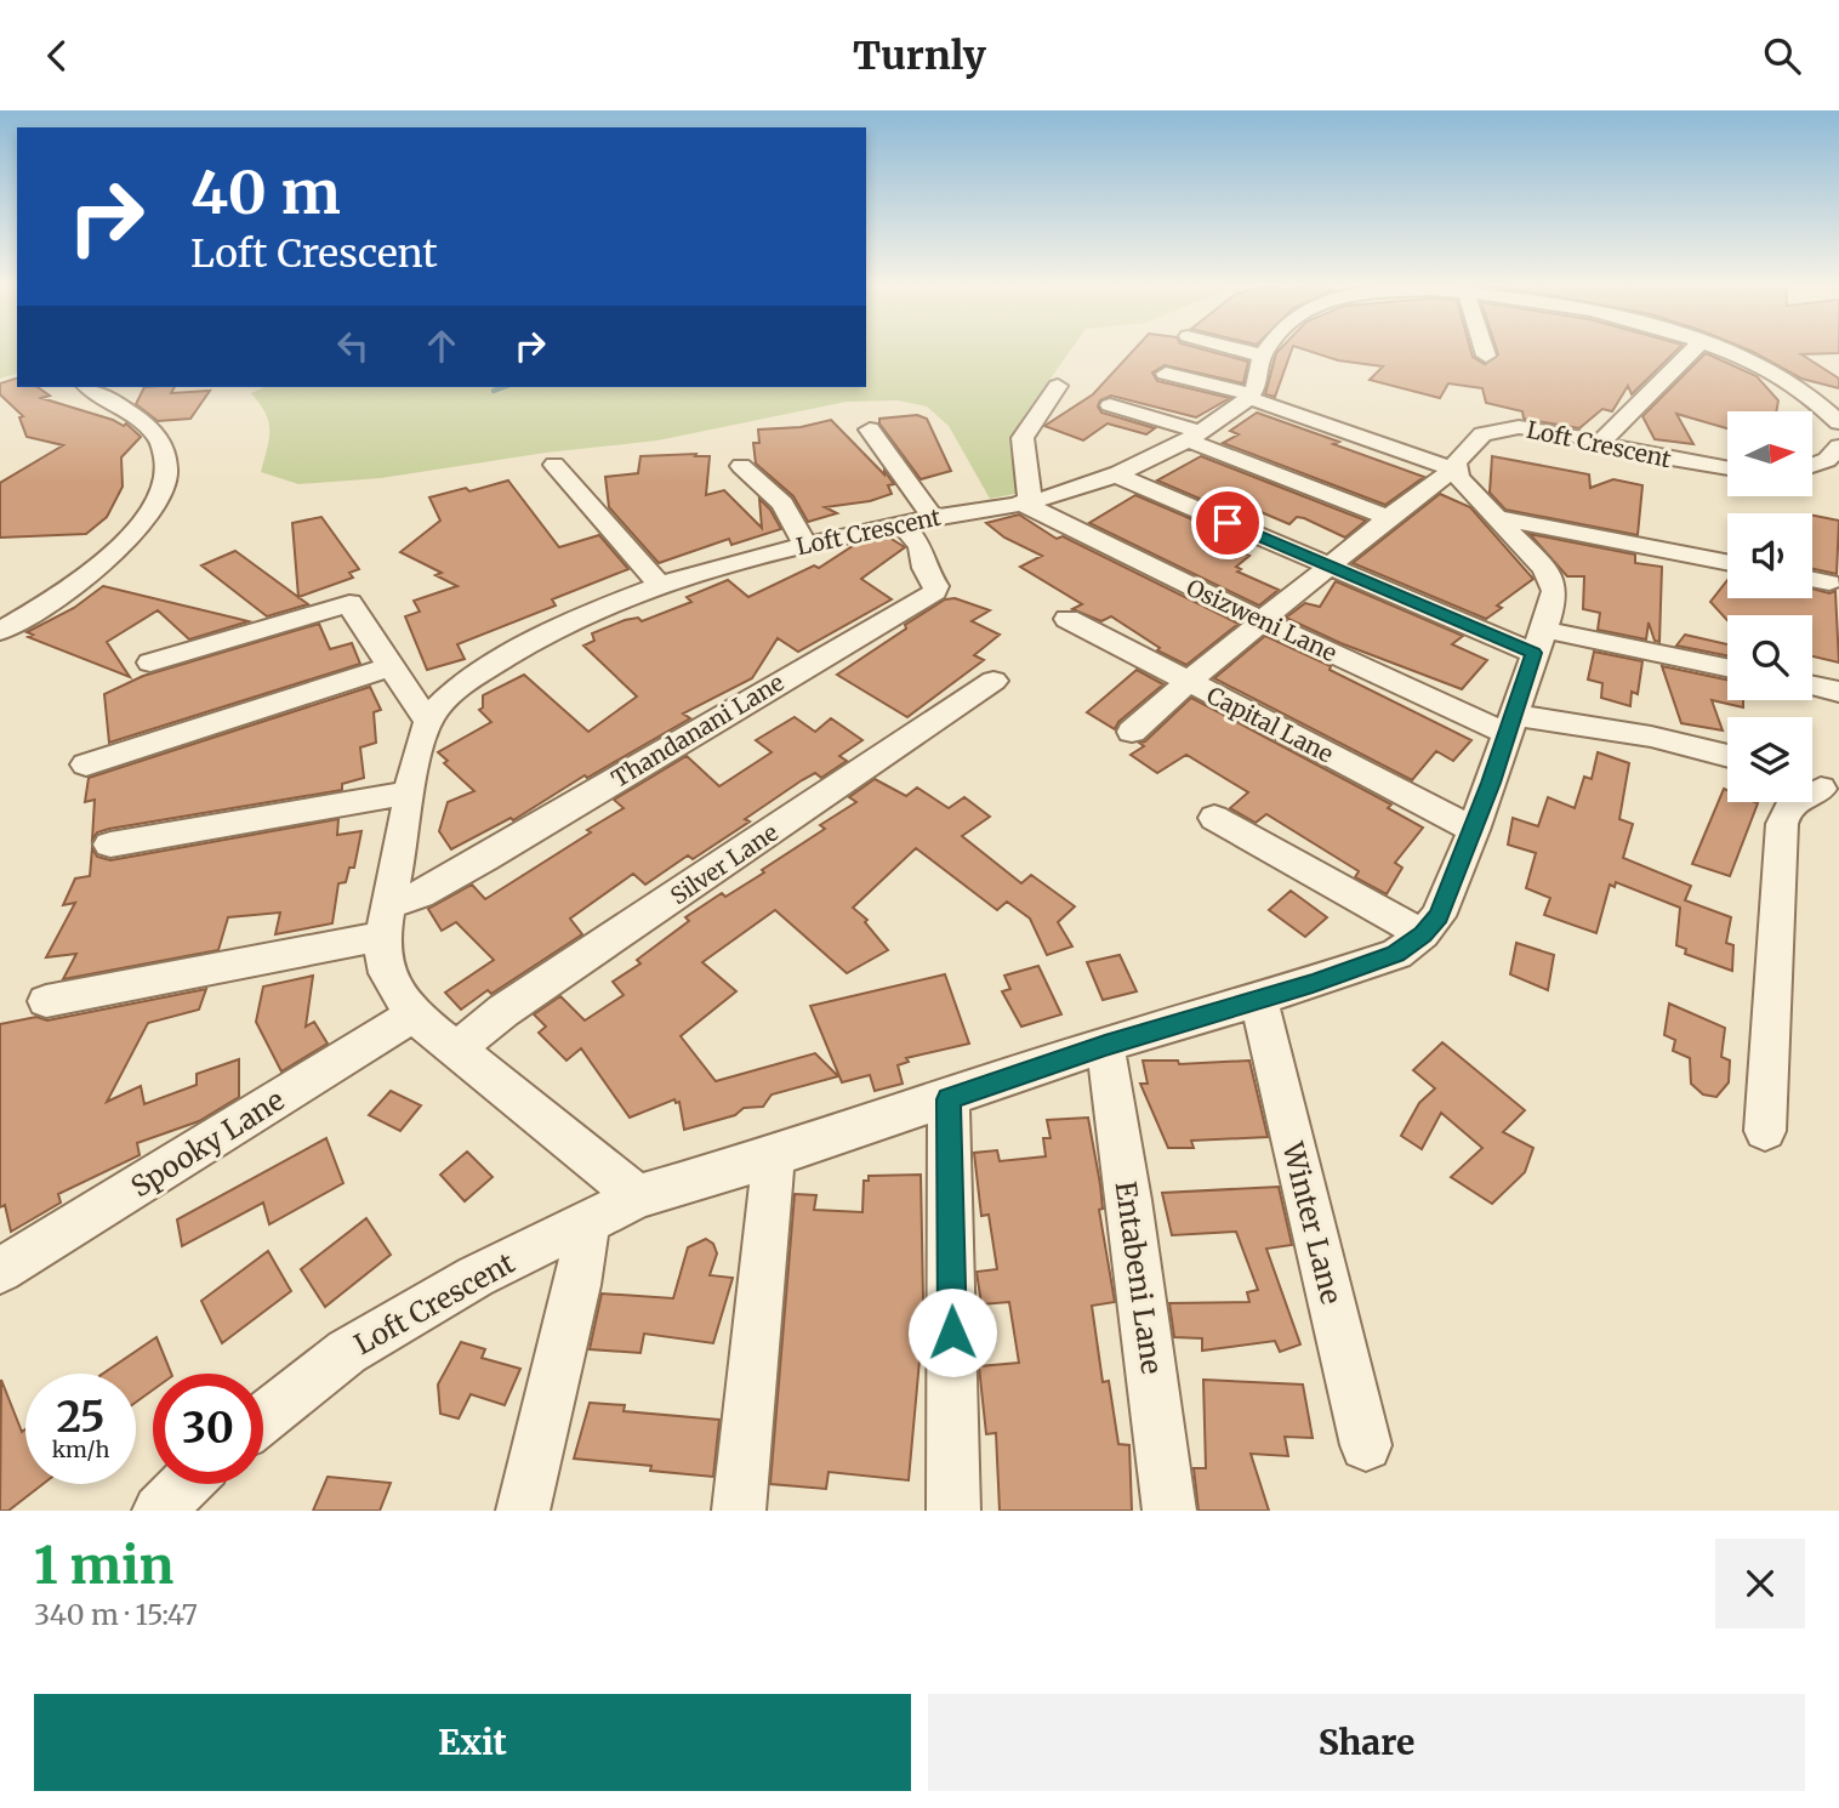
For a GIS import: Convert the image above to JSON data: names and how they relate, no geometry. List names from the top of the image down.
{
  "streets": {
    "street": [
      "Loft Crescent",
      "Osizweni Lane",
      "Capital Lane",
      "Thandanani Lane",
      "Silver Lane",
      "Spooky Lane",
      "Winter Lane",
      "Entabeni Lane"
    ]
  },
  "crossings": [
    ["Loft Crescent", "Osizweni Lane"],
    ["Loft Crescent", "Capital Lane"],
    ["Loft Crescent", "Thandanani Lane"],
    ["Loft Crescent", "Silver Lane"],
    ["Loft Crescent", "Spooky Lane"],
    ["Loft Crescent", "Winter Lane"],
    ["Loft Crescent", "Entabeni Lane"]
  ],
  "north": "right",
  "page": {
    "header": "Turnly",
    "turn": ["40 m", "Loft Crescent"],
    "speed": "25 km/h",
    "limit": "30",
    "heading": ["1 min", "340 m · 15:47"],
    "buttons": ["Exit", "Share"]
  }
}
